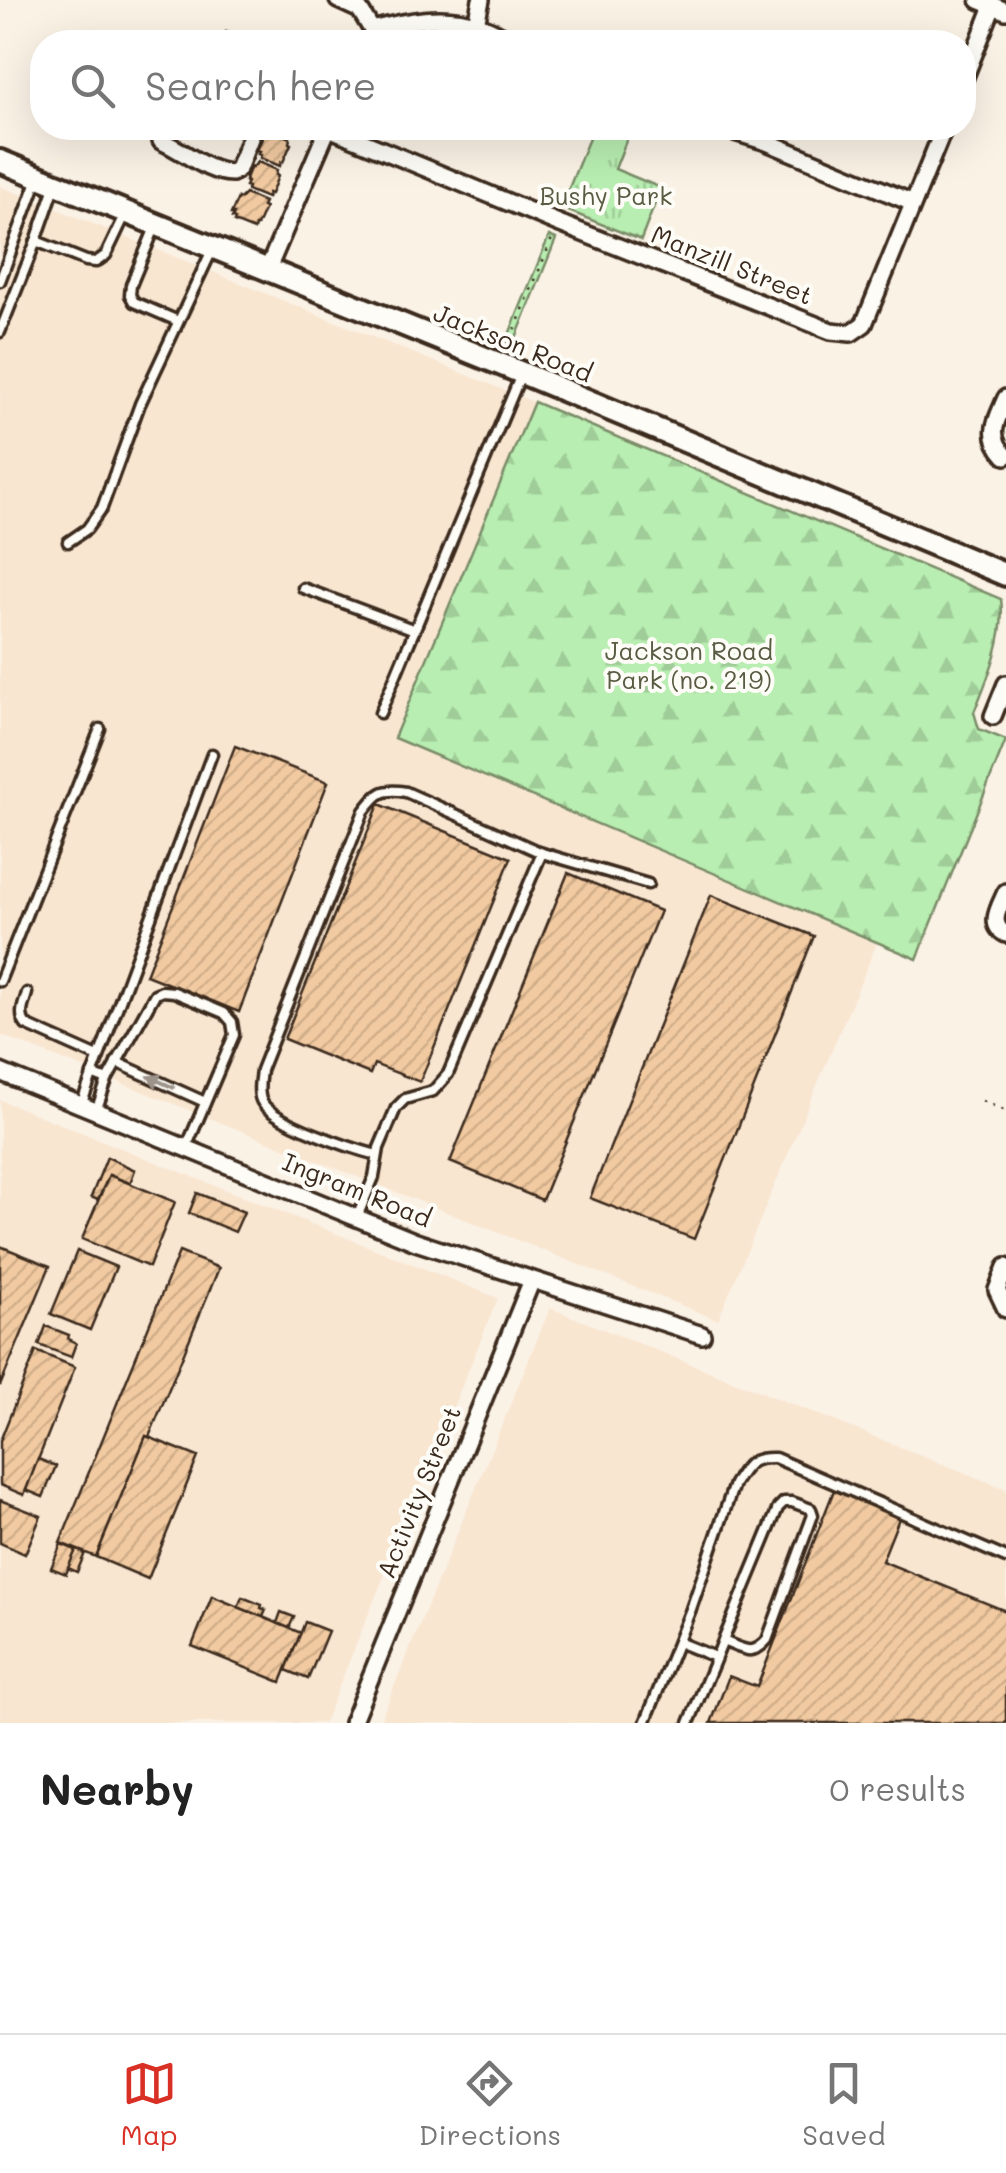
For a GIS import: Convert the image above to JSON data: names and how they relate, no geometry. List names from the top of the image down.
{
  "streets": {
    "street": [
      "Manzill Street",
      "Jackson Road",
      "Ingram Road",
      "Activity Street"
    ]
  },
  "crossings": [
    ["Ingram Road", "Activity Street"]
  ],
  "parks": ["Bushy Park", "Jackson Road Park (no. 219)"],
  "page": {
    "search": "Search here",
    "heading": ["Nearby", "0 results"],
    "nav": ["Map", "Directions", "Saved"]
  }
}
